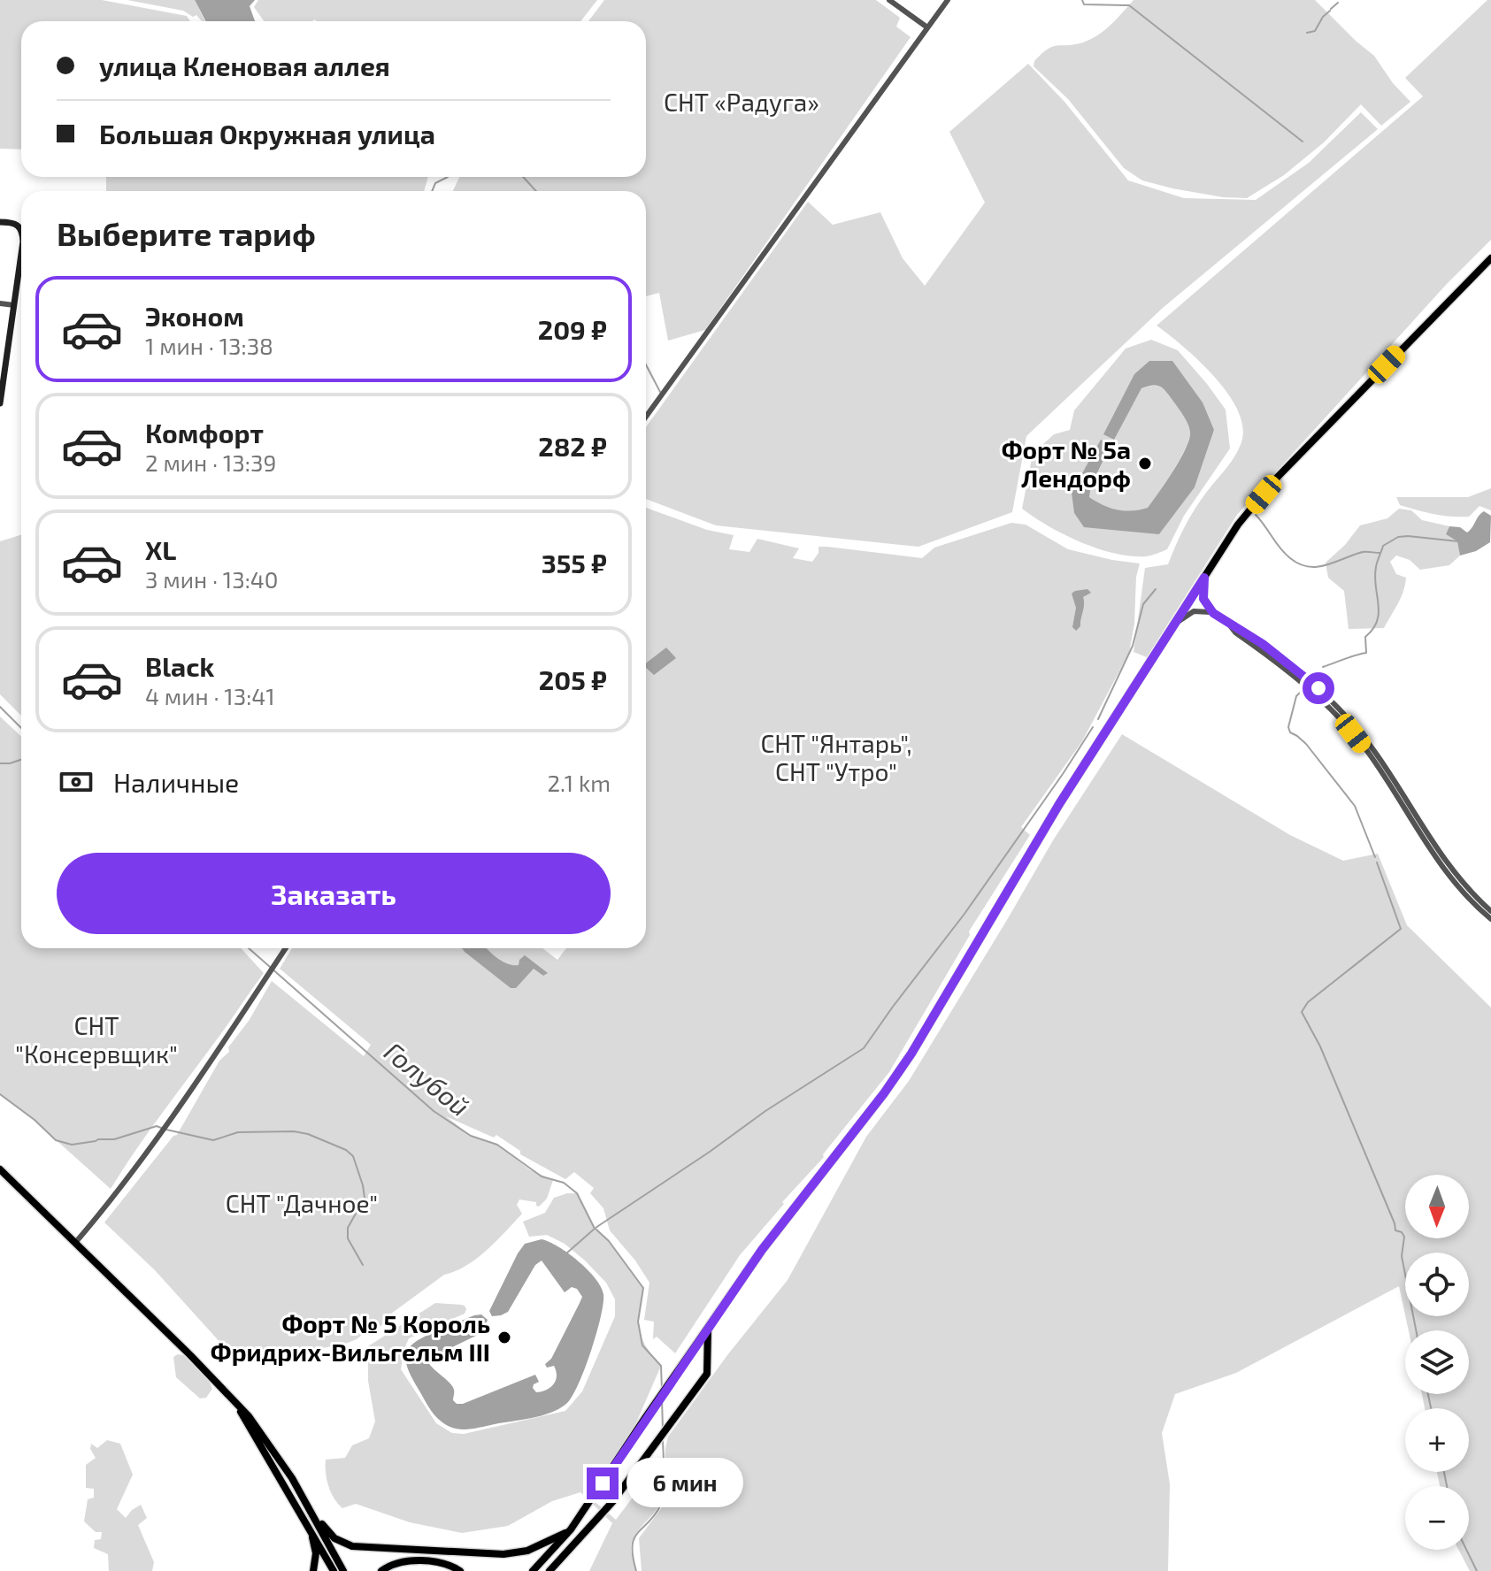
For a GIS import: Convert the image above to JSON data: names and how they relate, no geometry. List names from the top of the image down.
{
  "water": ["Голубой"],
  "parks": [
    "СНТ «Радуга»",
    "СНТ \"Янтарь\", СНТ \"Утро\"",
    "СНТ \"Консервщик\"",
    "СНТ \"Дачное\""
  ],
  "places": ["Форт № 5а Лендорф", "Форт № 5 Король Фридрих-Вильгельм III"],
  "north": "bottom",
  "page": {
    "banner": ["улица Кленовая аллея", "Большая Окружная улица"],
    "heading": "Выберите тариф",
    "list": [
      {
        "name": "Эконом",
        "note": "1 мин · 13:38",
        "value": "209 ₽"
      },
      {
        "name": "Комфорт",
        "note": "2 мин · 13:39",
        "value": "282 ₽"
      },
      {
        "name": "XL",
        "note": "3 мин · 13:40",
        "value": "355 ₽"
      },
      {
        "name": "Black",
        "note": "4 мин · 13:41",
        "value": "205 ₽"
      }
    ],
    "pay": ["Наличные", "2.1 km"],
    "buttons": "Заказать",
    "map_buttons": ["+", "−"],
    "bubble": "6 мин"
  }
}
